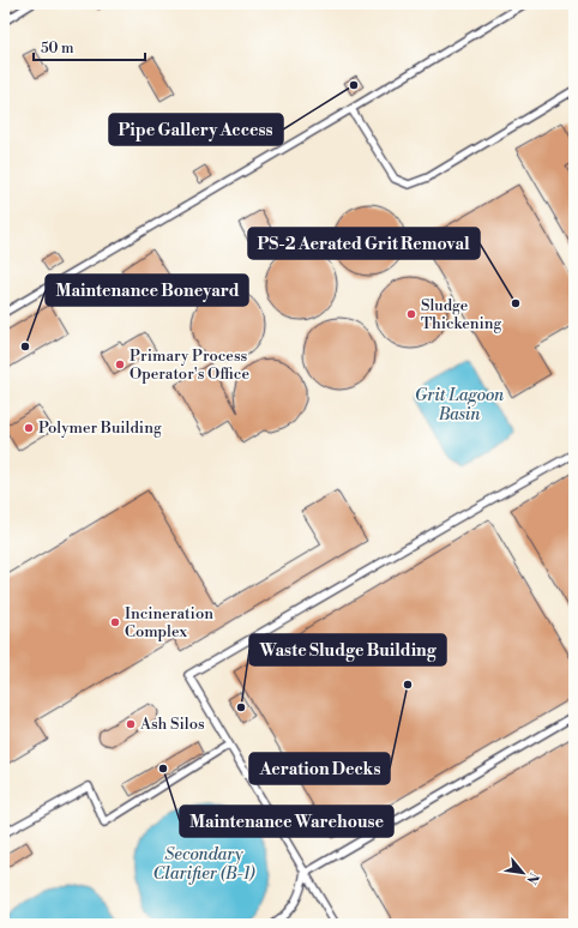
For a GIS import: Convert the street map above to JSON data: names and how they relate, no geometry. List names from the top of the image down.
{
  "water": ["Grit Lagoon Basin", "Secondary Clarifier (B-1)"],
  "places": [
    "Pipe Gallery Access",
    "PS-2 Aerated Grit Removal",
    "Sludge Thickening",
    "Maintenance Boneyard",
    "Primary Process Operator's Office",
    "Polymer Building",
    "Incineration Complex",
    "Aeration Decks",
    "Waste Sludge Building",
    "Ash Silos",
    "Maintenance Warehouse"
  ],
  "scale_bar": "50 m",
  "north": "bottom right"
}
